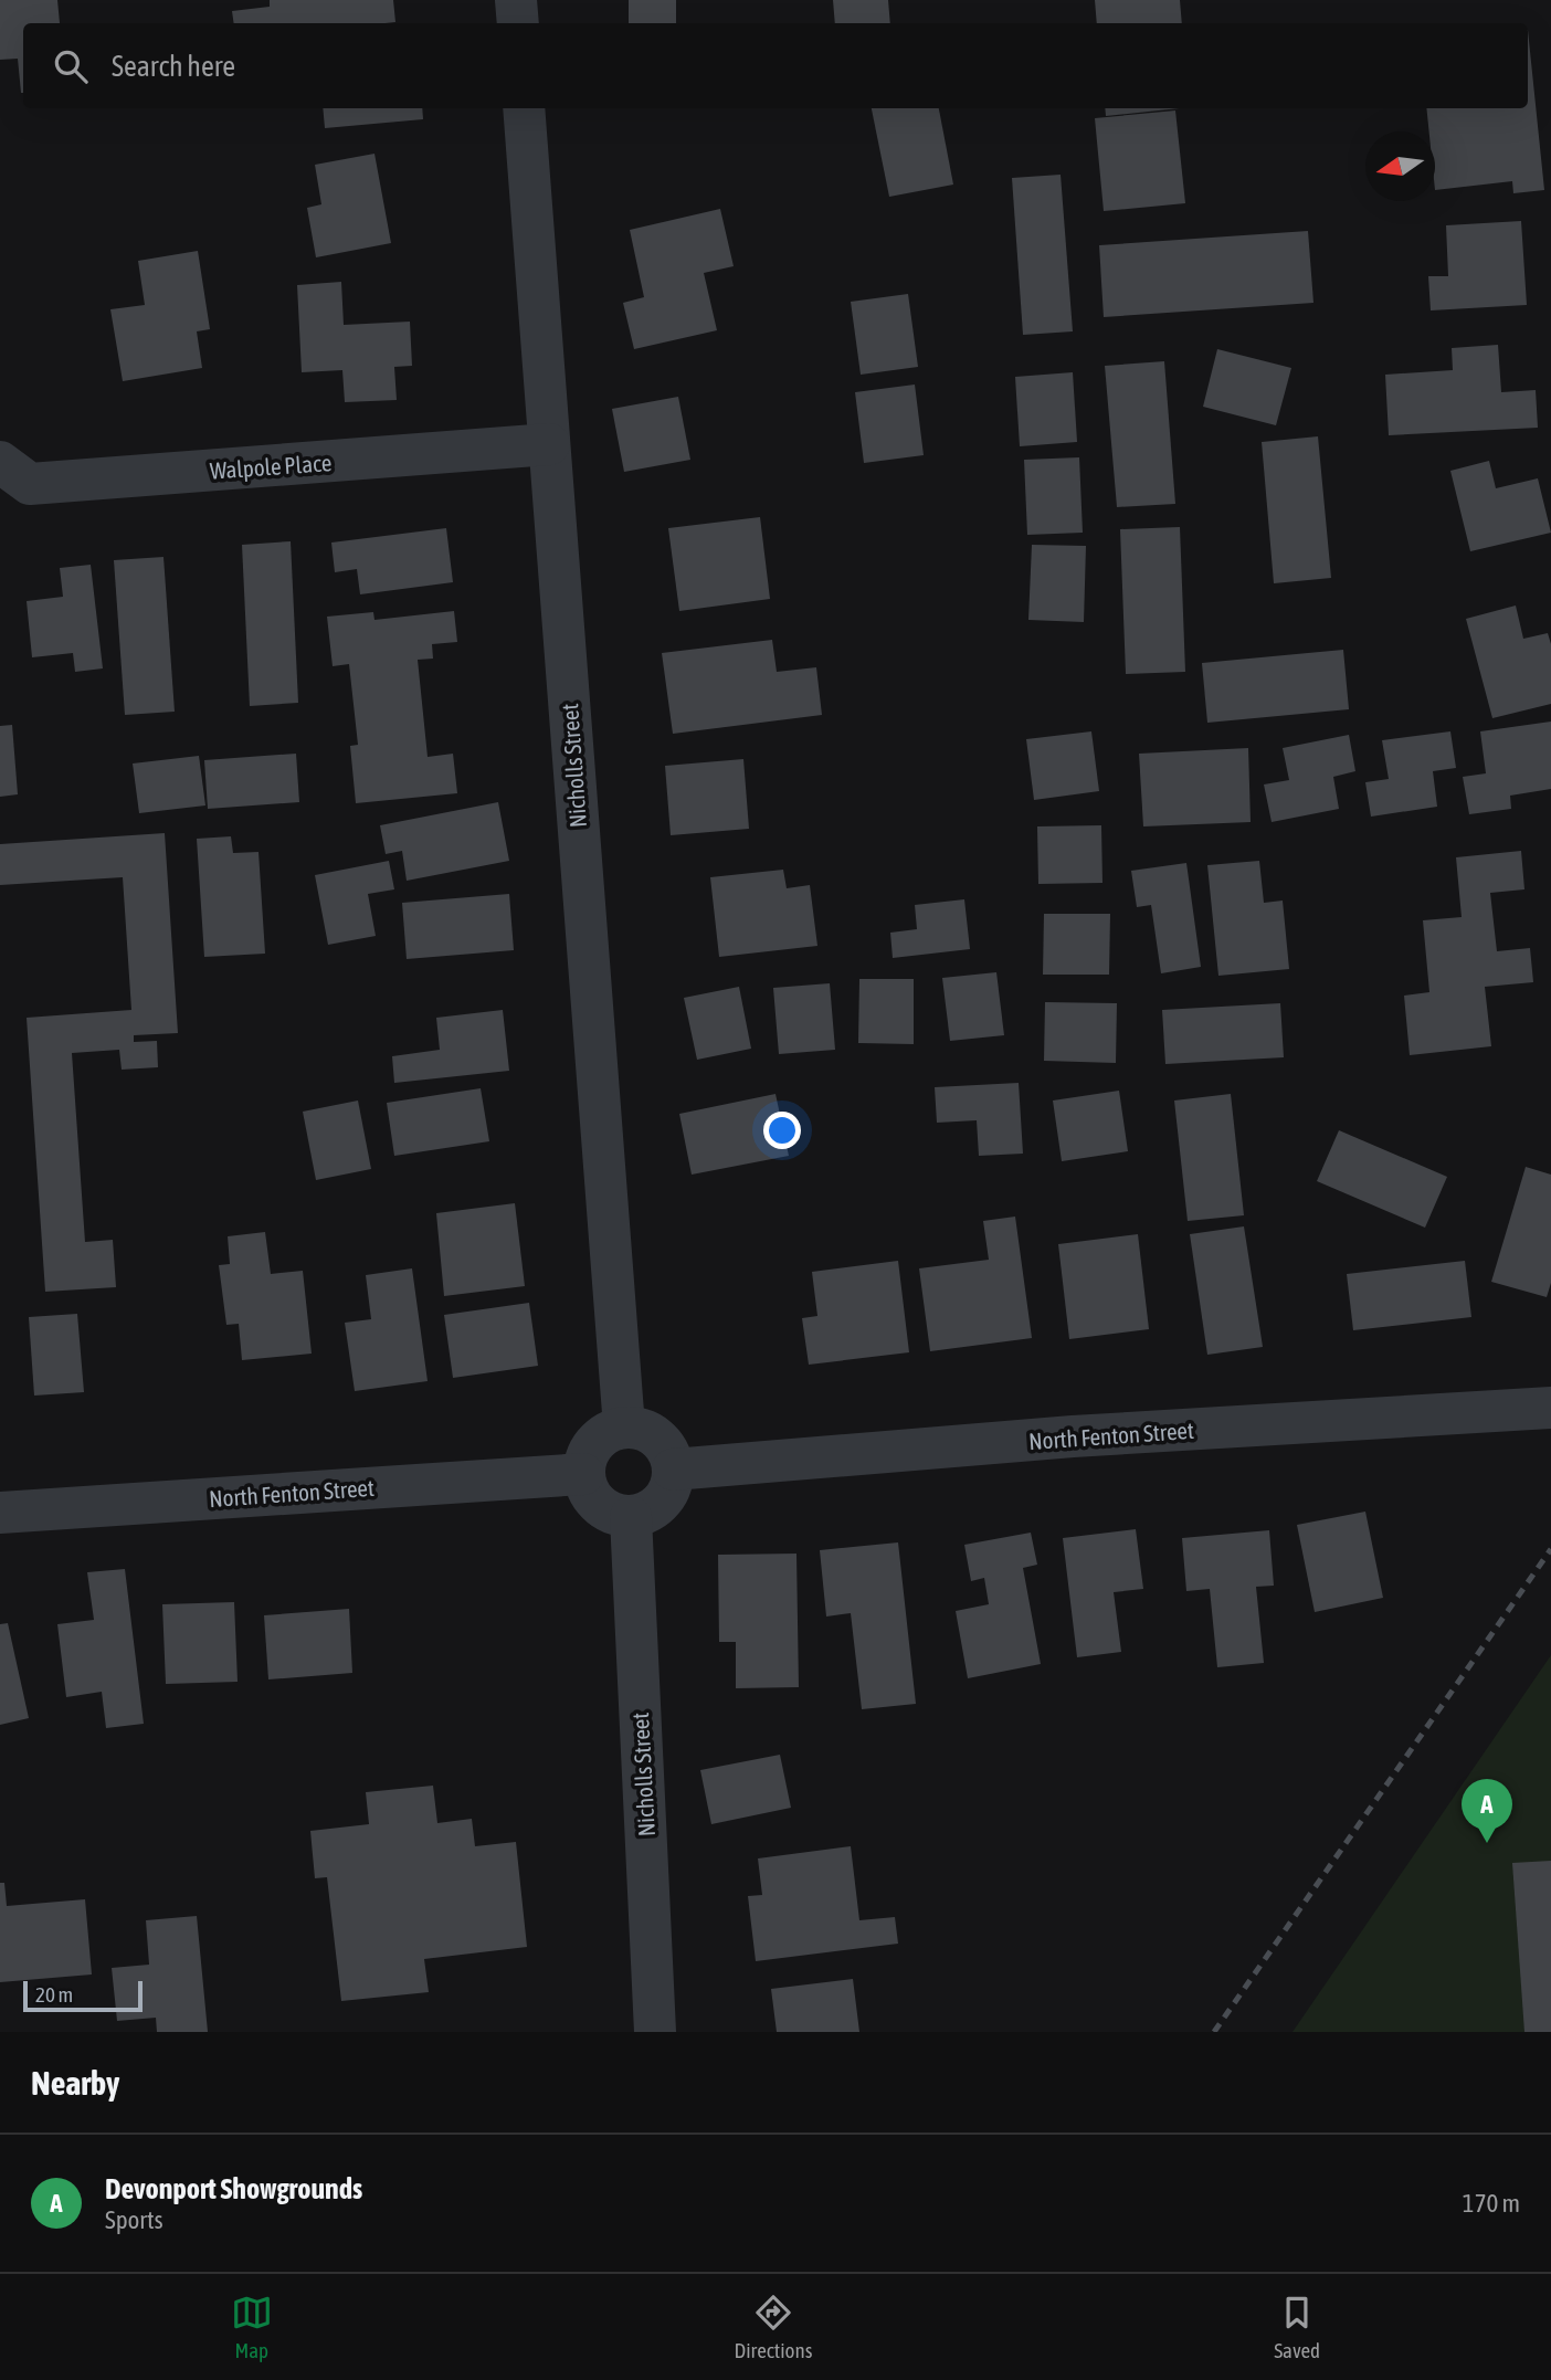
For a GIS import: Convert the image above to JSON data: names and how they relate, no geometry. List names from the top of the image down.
{
  "streets": {
    "street": ["Walpole Place", "Nicholls Street", "North Fenton Street"]
  },
  "crossings": [
    ["Walpole Place", "Nicholls Street"],
    ["Nicholls Street", "North Fenton Street"]
  ],
  "scale_bar": "20 m",
  "north": "left",
  "page": {
    "search": "Search here",
    "pins": "A",
    "scale": "20 m",
    "heading": "Nearby",
    "list": [
      {
        "mark": "A",
        "name": "Devonport Showgrounds",
        "note": "Sports",
        "value": "170 m"
      }
    ],
    "nav": ["Map", "Directions", "Saved"]
  }
}
